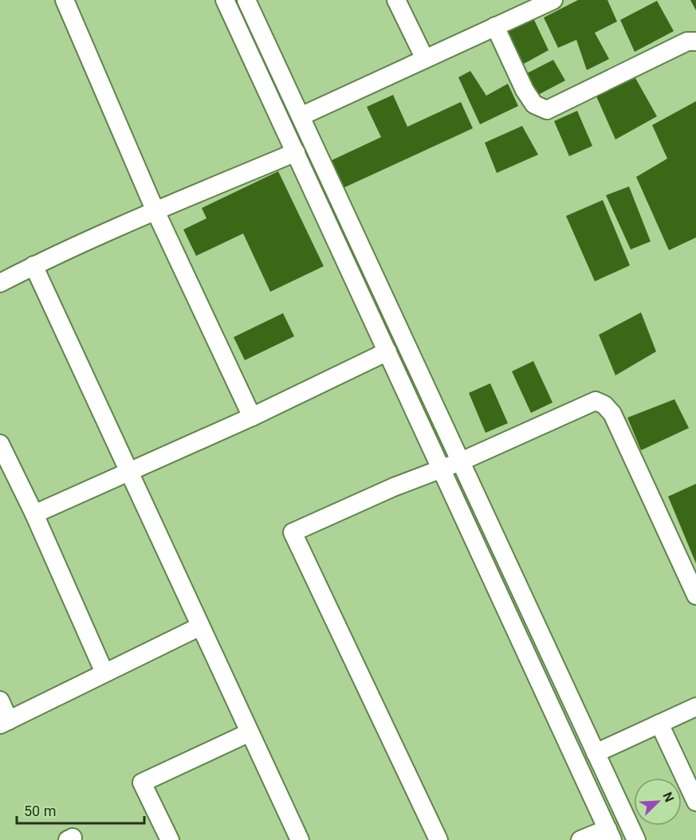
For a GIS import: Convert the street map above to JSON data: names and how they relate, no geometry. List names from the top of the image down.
{
  "scale_bar": "50 m",
  "north": "top right"
}
